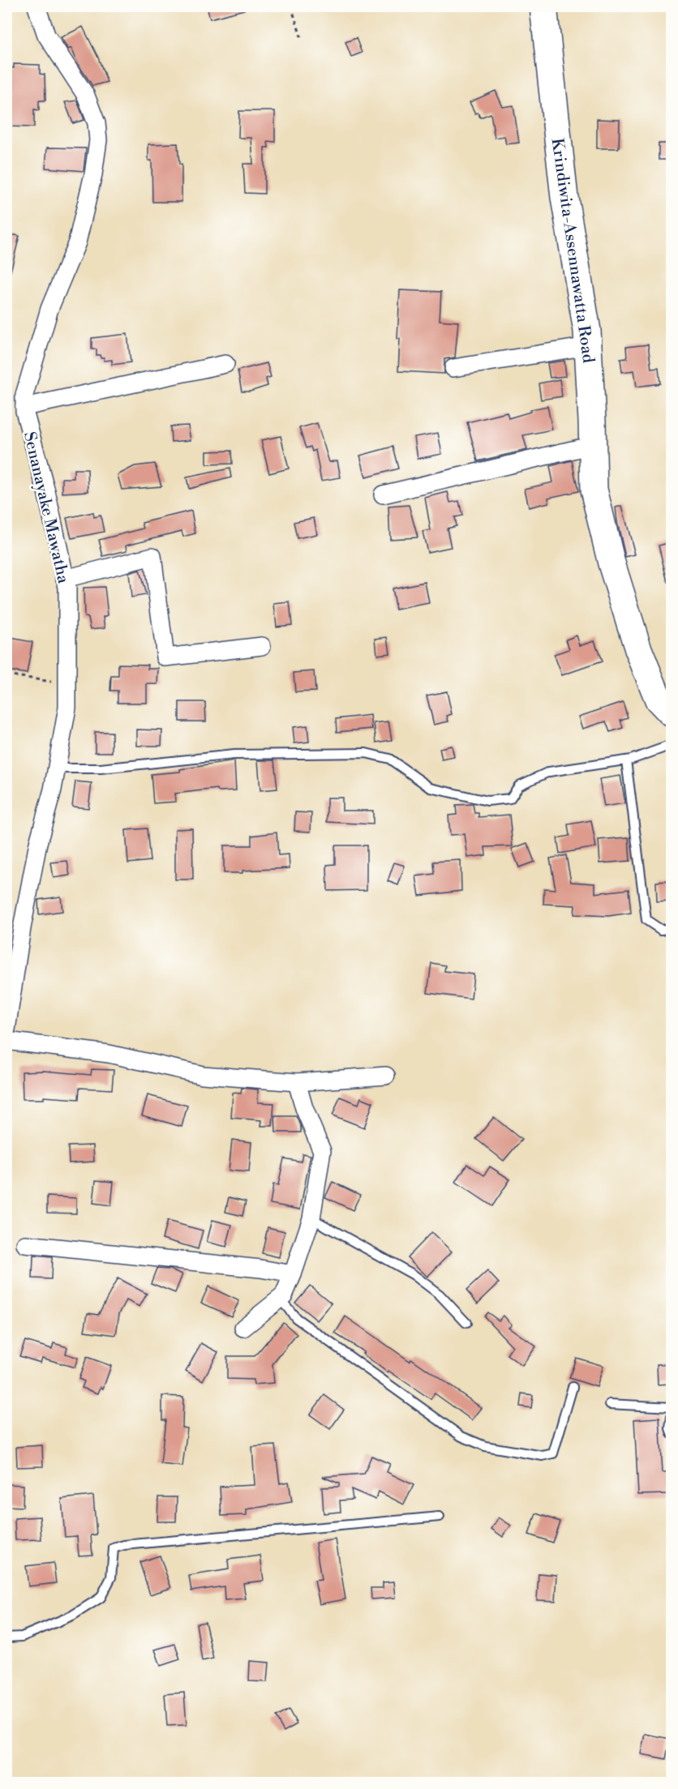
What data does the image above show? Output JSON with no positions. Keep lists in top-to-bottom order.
{
  "streets": {
    "main road": ["Krindiwita-Assennawatta Road"],
    "street": ["Senanayake Mawatha"]
  }
}
